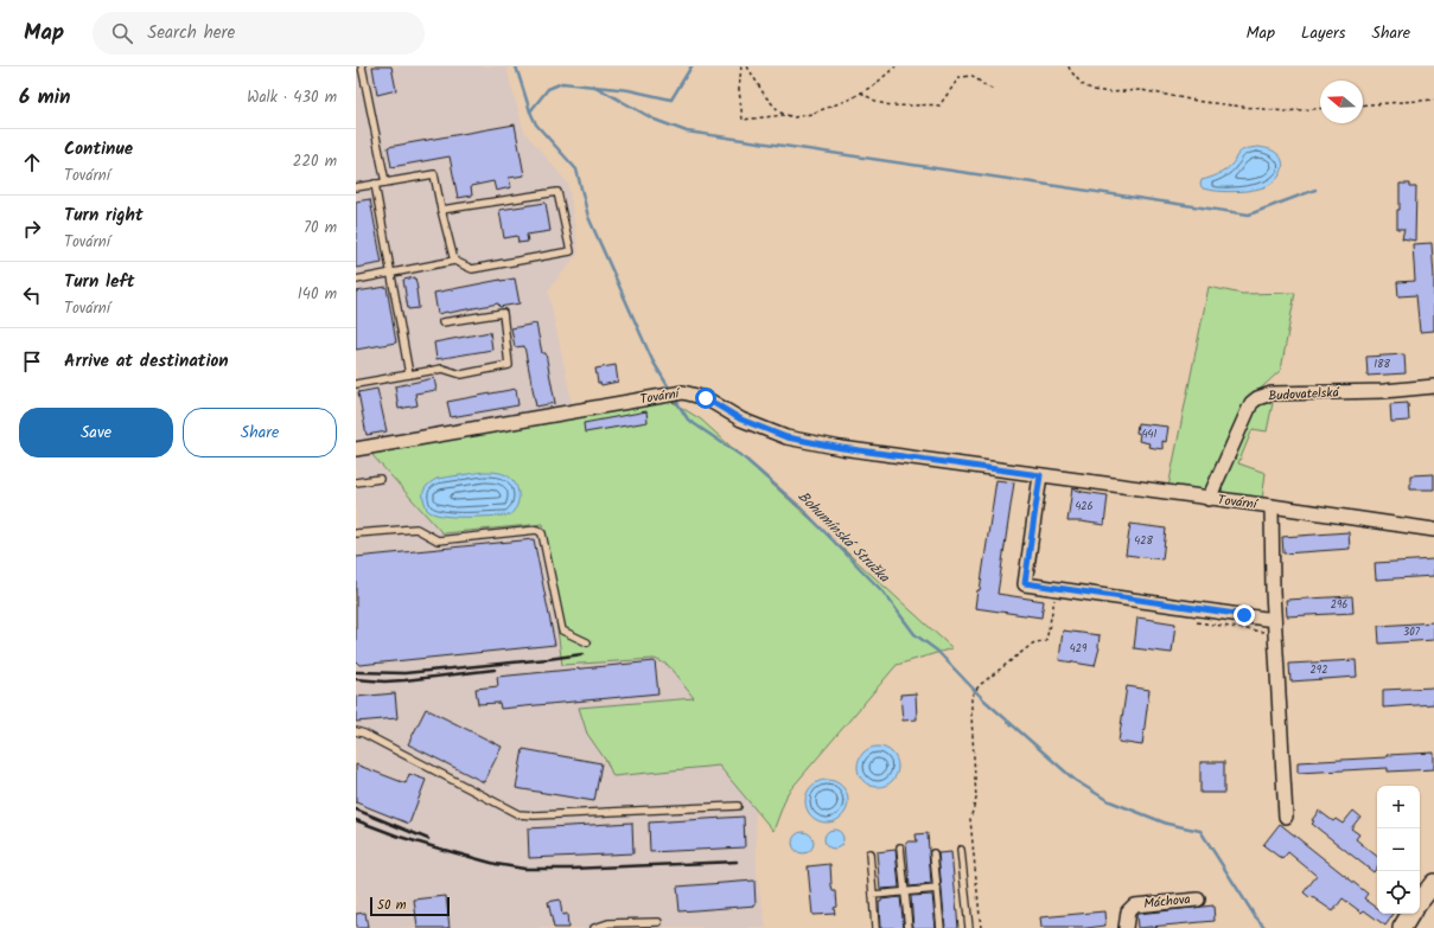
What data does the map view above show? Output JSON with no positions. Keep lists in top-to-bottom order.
{
  "streets": {
    "street": ["Budovatelská", "Tovární", "Máchova"]
  },
  "crossings": [
    ["Budovatelská", "Tovární"]
  ],
  "water": ["Bohumínská Stružka"],
  "house_numbers": [
    "188",
    "441",
    "426",
    "428",
    "296",
    "307",
    "429",
    "292"
  ],
  "scale_bar": "50 m",
  "north": "left",
  "page": {
    "header": "Map",
    "search": "Search here",
    "nav": ["Map", "Layers", "Share"],
    "heading": ["6 min", "Walk · 430 m"],
    "list": [
      ["Continue", "Tovární", "220 m"],
      ["Turn right", "Tovární", "70 m"],
      ["Turn left", "Tovární", "140 m"],
      "Arrive at destination"
    ],
    "buttons": ["Save", "Share"],
    "map_buttons": ["+", "−"],
    "scale": "50 m"
  }
}
